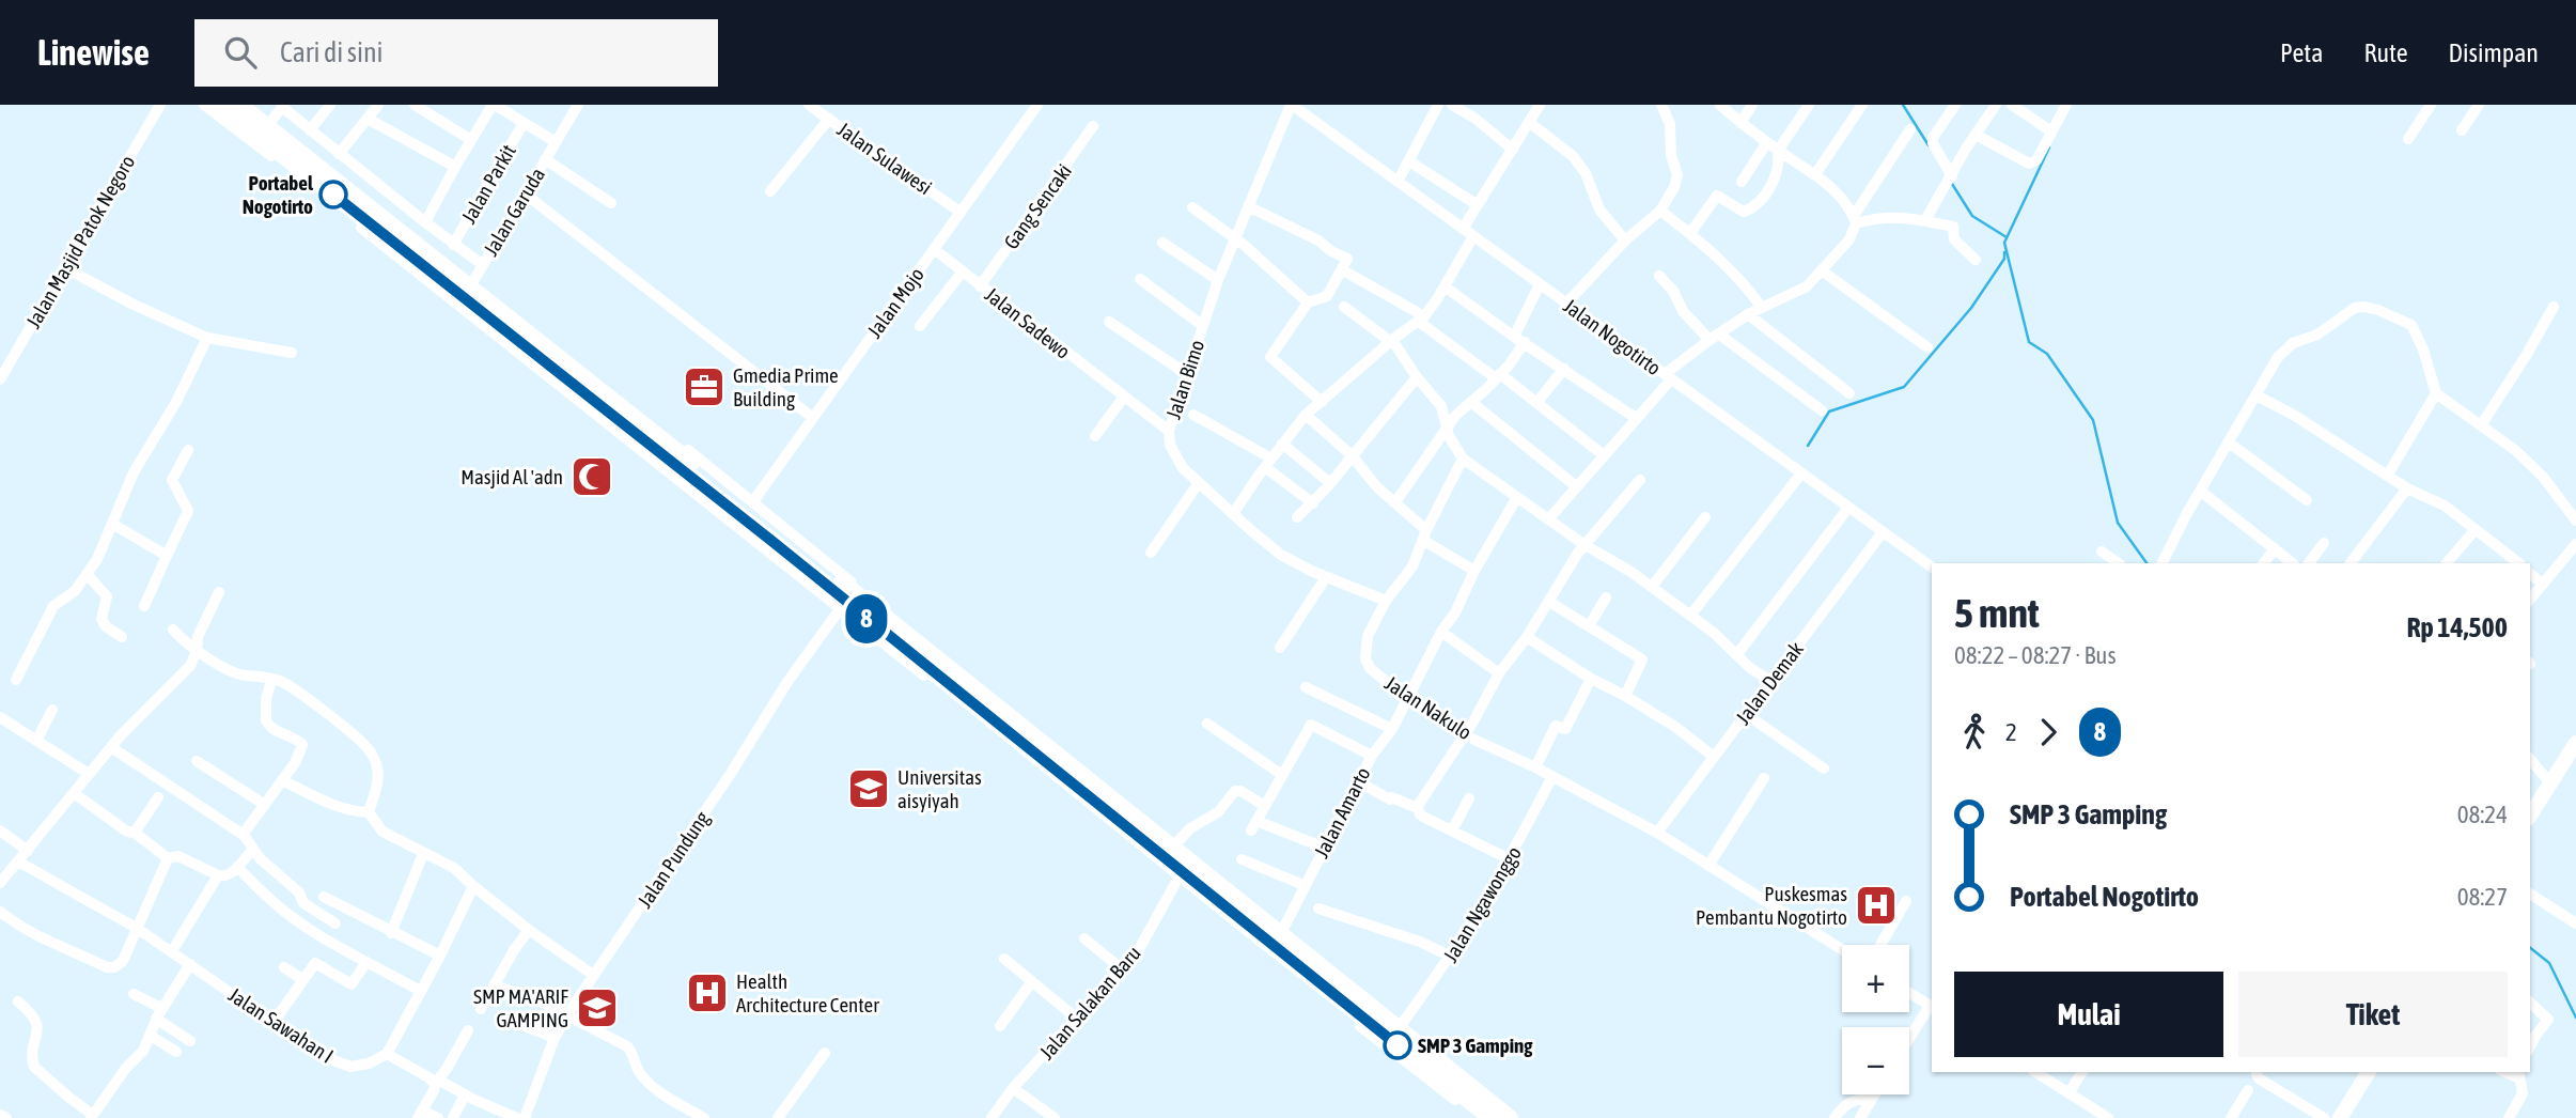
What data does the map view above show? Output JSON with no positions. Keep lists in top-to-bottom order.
{
  "streets": {
    "street": [
      "Jalan Sulawesi",
      "Jalan Parkit",
      "Gang Sencaki",
      "Jalan Garuda",
      "Jalan Masjid Patok Negoro",
      "Jalan Mojo",
      "Jalan Sadewo",
      "Jalan Nogotirto",
      "Jalan Bimo",
      "Jalan Demak",
      "Jalan Nakulo",
      "Jalan Amarto",
      "Jalan Pundung",
      "Jalan Ngawonggo",
      "Jalan Salakan Baru",
      "Jalan Sawahan I"
    ]
  },
  "crossings": [
    ["Jalan Sulawesi", "Jalan Mojo"],
    ["Gang Sencaki", "Jalan Sadewo"],
    ["Jalan Mojo", "Jalan Sadewo"],
    ["Jalan Sadewo", "Jalan Bimo"],
    ["Jalan Nogotirto", "Jalan Bimo"],
    ["Jalan Nogotirto", "Jalan Demak"],
    ["Jalan Bimo", "Jalan Nakulo"],
    ["Jalan Demak", "Jalan Nakulo"],
    ["Jalan Nakulo", "Jalan Amarto"],
    ["Jalan Nakulo", "Jalan Ngawonggo"]
  ],
  "places": {
    "other": ["Portabel Nogotirto", "SMP 3 Gamping"],
    "office": ["Gmedia Prime Building"],
    "mosque": ["Masjid Al 'adn"],
    "school or university": ["Universitas aisyiyah", "SMP MA'ARIF GAMPING"],
    "hospital": ["Puskesmas Pembantu Nogotirto", "Health Architecture Center"]
  },
  "lines": ["bus line 8"],
  "page": {
    "header": "Linewise",
    "search": "Cari di sini",
    "nav": ["Peta", "Rute", "Disimpan"],
    "on_map": "8",
    "heading": ["5 mnt", "08:22 – 08:27 · Bus", "Rp 14,500"],
    "legs": ["2", "8"],
    "list": [
      {
        "name": "SMP 3 Gamping",
        "value": "08:24"
      },
      {
        "name": "Portabel Nogotirto",
        "value": "08:27"
      }
    ],
    "map_buttons": ["+", "−"],
    "buttons": ["Mulai", "Tiket"]
  }
}
